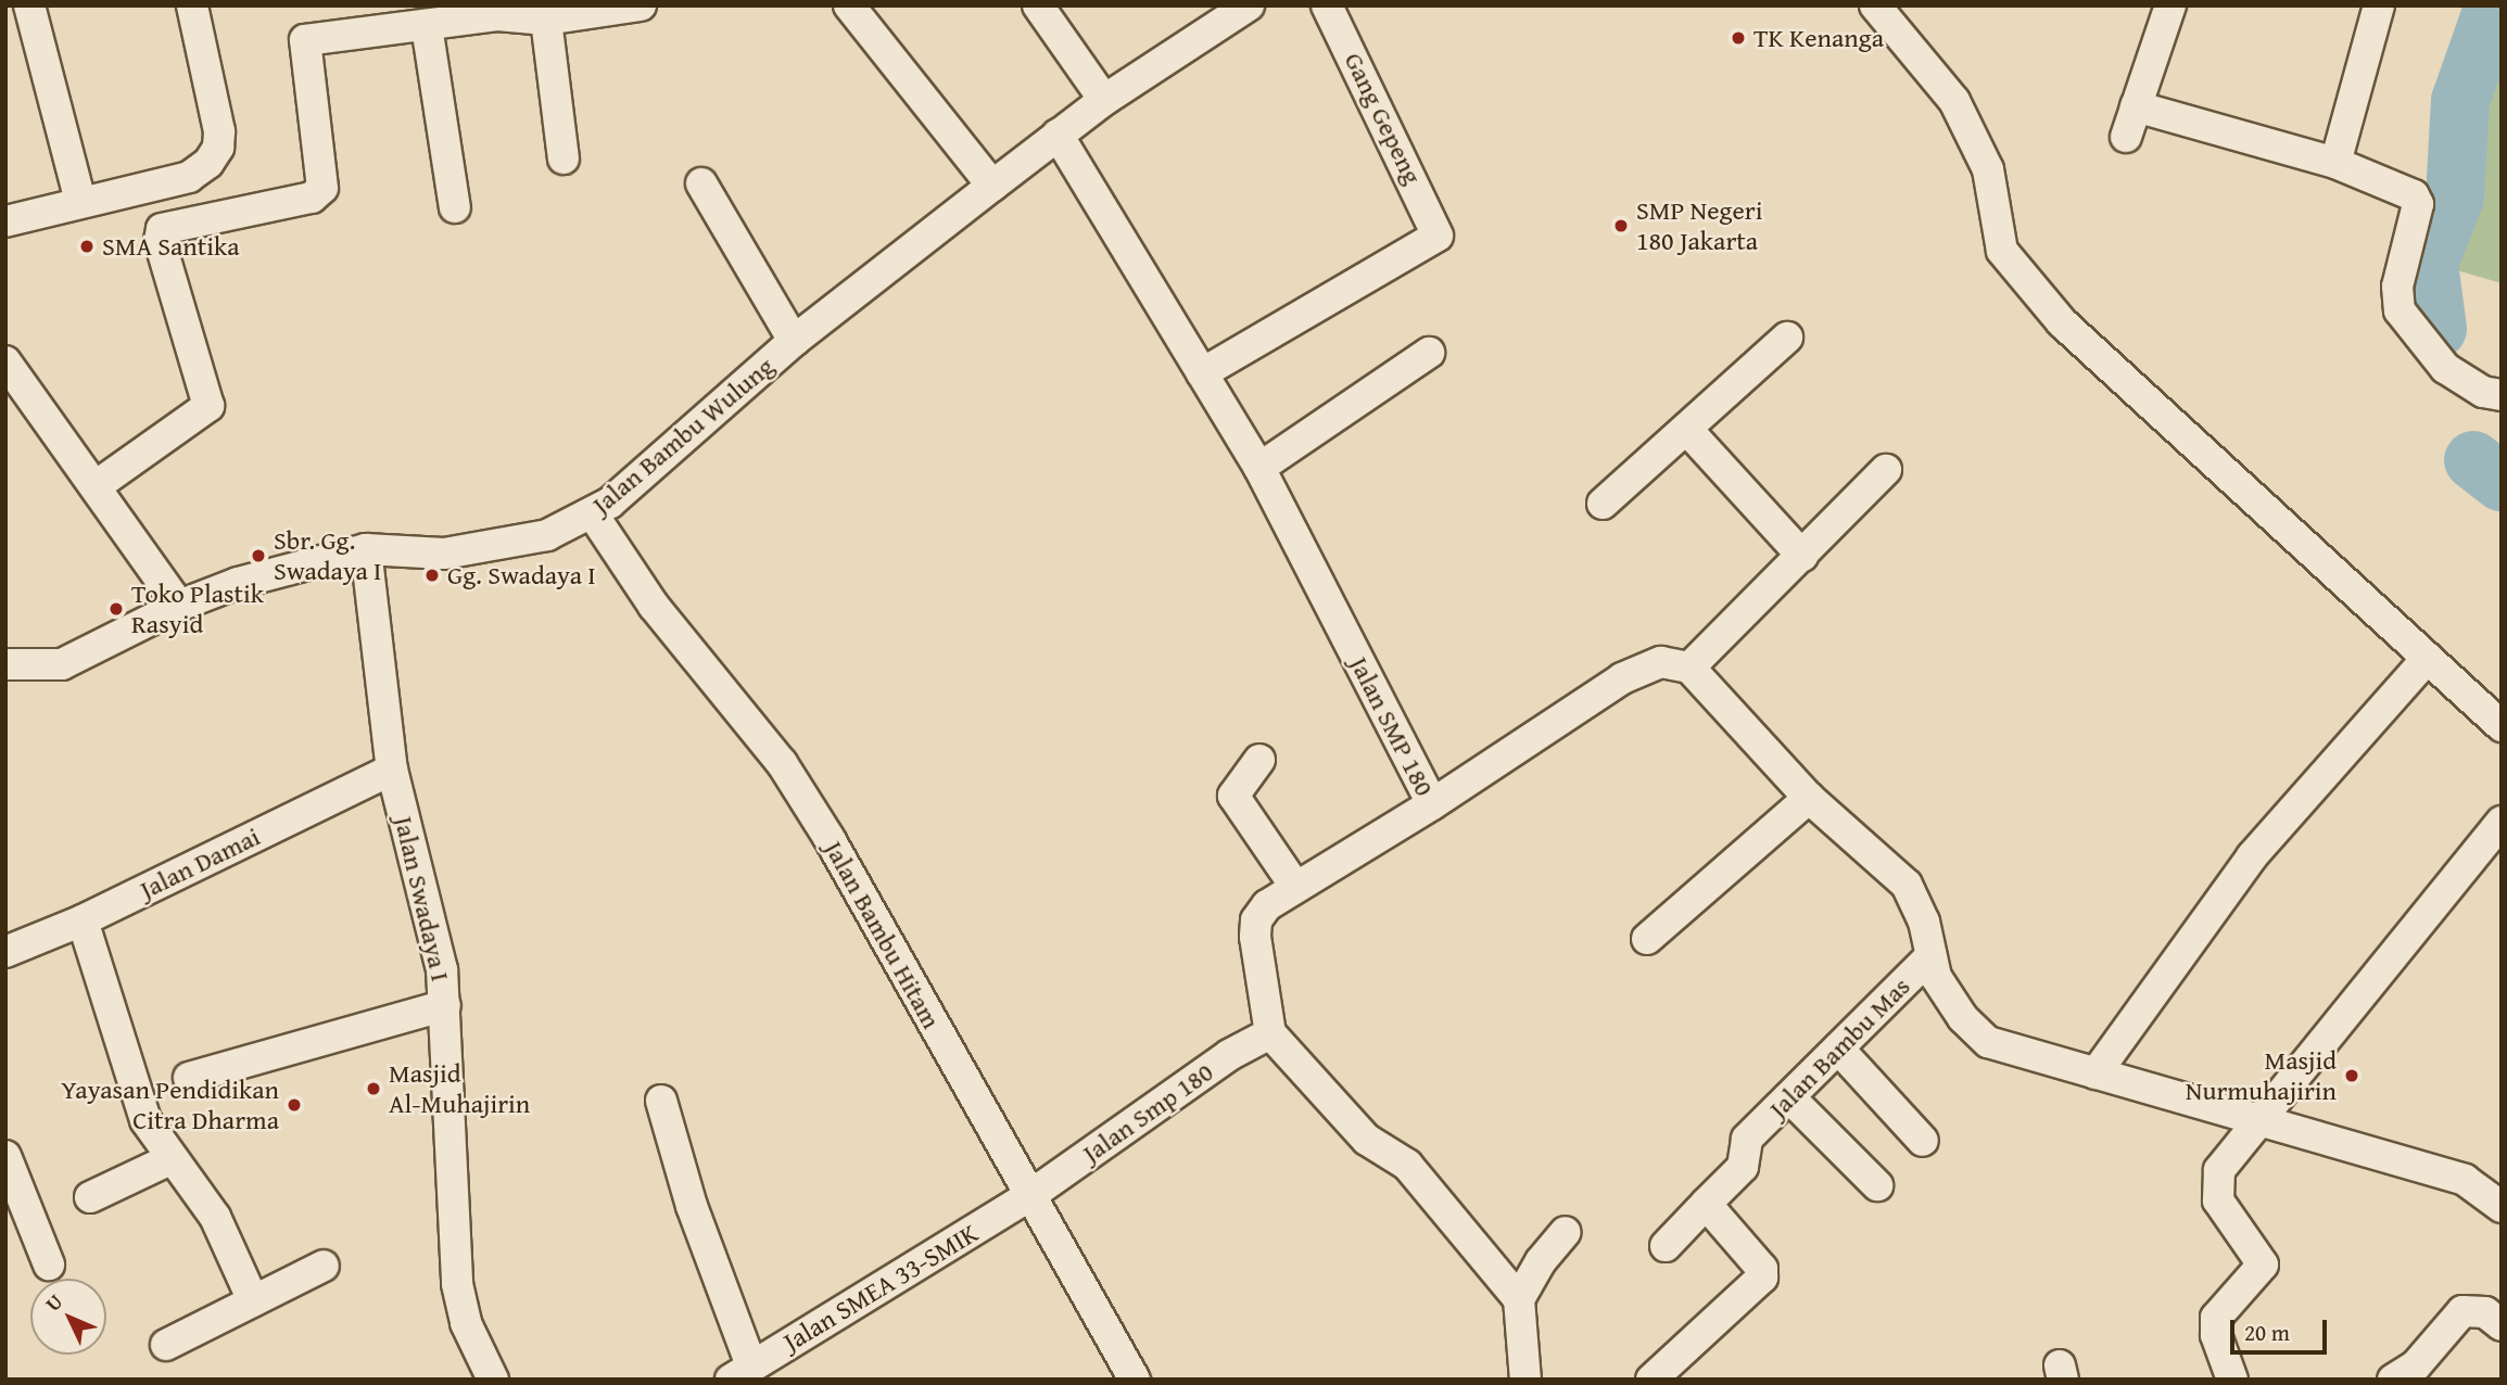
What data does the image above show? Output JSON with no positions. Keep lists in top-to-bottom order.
{
  "streets": {
    "street": [
      "Gang Gepeng",
      "Jalan Bambu Wulung",
      "Jalan SMP 180",
      "Jalan Damai",
      "Jalan Swadaya I",
      "Jalan Bambu Hitam",
      "Jalan Bambu Mas",
      "Jalan Smp 180",
      "Jalan SMEA 33-SMIK"
    ]
  },
  "crossings": [
    ["Gang Gepeng", "Jalan SMP 180"],
    ["Jalan Bambu Wulung", "Jalan SMP 180"],
    ["Jalan Bambu Wulung", "Jalan Swadaya I"],
    ["Jalan Bambu Wulung", "Jalan Bambu Hitam"],
    ["Jalan SMP 180", "Jalan Smp 180"],
    ["Jalan Damai", "Jalan Swadaya I"],
    ["Jalan Bambu Hitam", "Jalan Smp 180"],
    ["Jalan Bambu Hitam", "Jalan SMEA 33-SMIK"],
    ["Jalan Smp 180", "Jalan SMEA 33-SMIK"]
  ],
  "places": [
    "TK Kenanga",
    "SMP Negeri 180 Jakarta",
    "SMA Santika",
    "Sbr. Gg. Swadaya I",
    "Gg. Swadaya I",
    "Toko Plastik Rasyid",
    "Masjid Nurmuhajirin",
    "Masjid Al-Muhajirin",
    "Yayasan Pendidikan Citra Dharma"
  ],
  "scale_bar": "20 m",
  "north": "top left"
}
